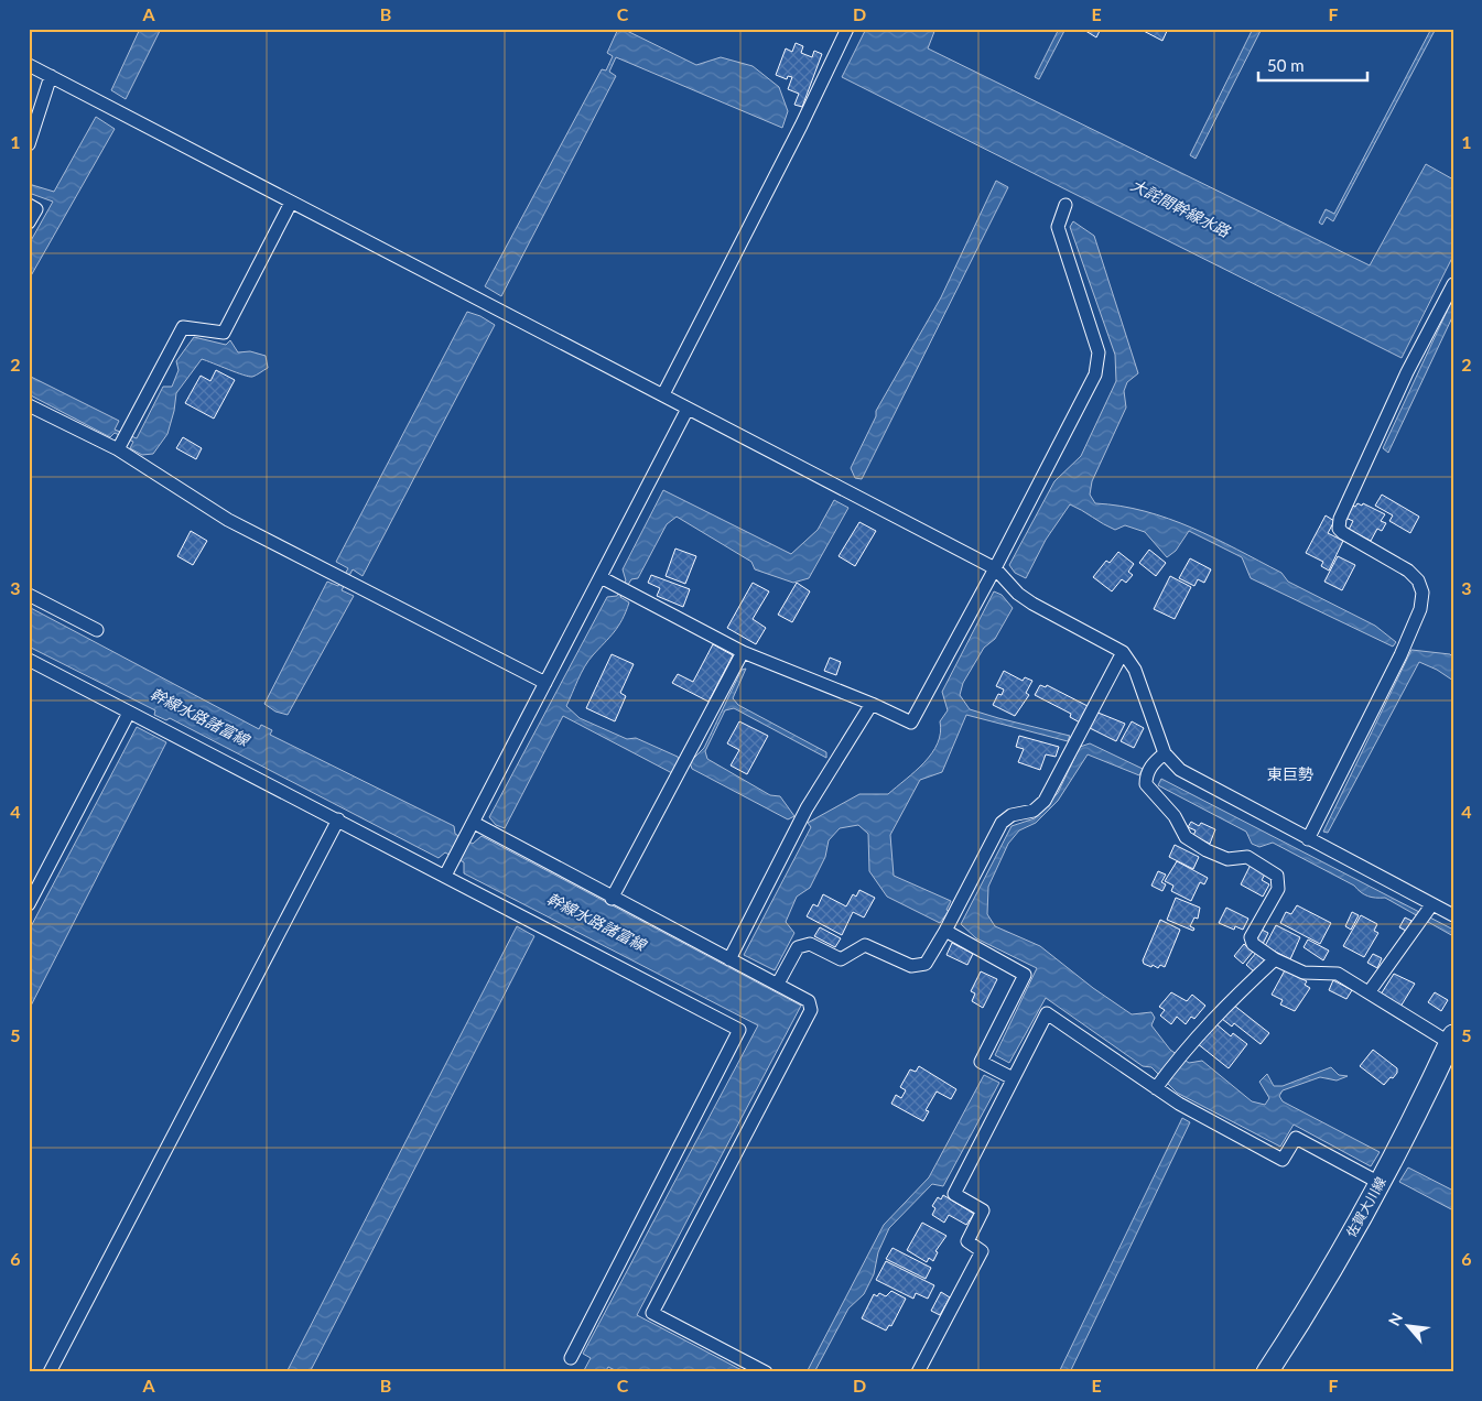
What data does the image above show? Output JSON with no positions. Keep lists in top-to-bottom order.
{
  "streets": {
    "main road": ["佐賀大川線"]
  },
  "districts": ["東巨勢"],
  "water": ["大詫間幹線水路", "幹線水路諸富線"],
  "scale_bar": "50 m",
  "north": "top left",
  "grid": {
    "columns": [
      "A",
      "B",
      "C",
      "D",
      "E",
      "F"
    ],
    "rows": [
      "1",
      "2",
      "3",
      "4",
      "5",
      "6"
    ]
  }
}
